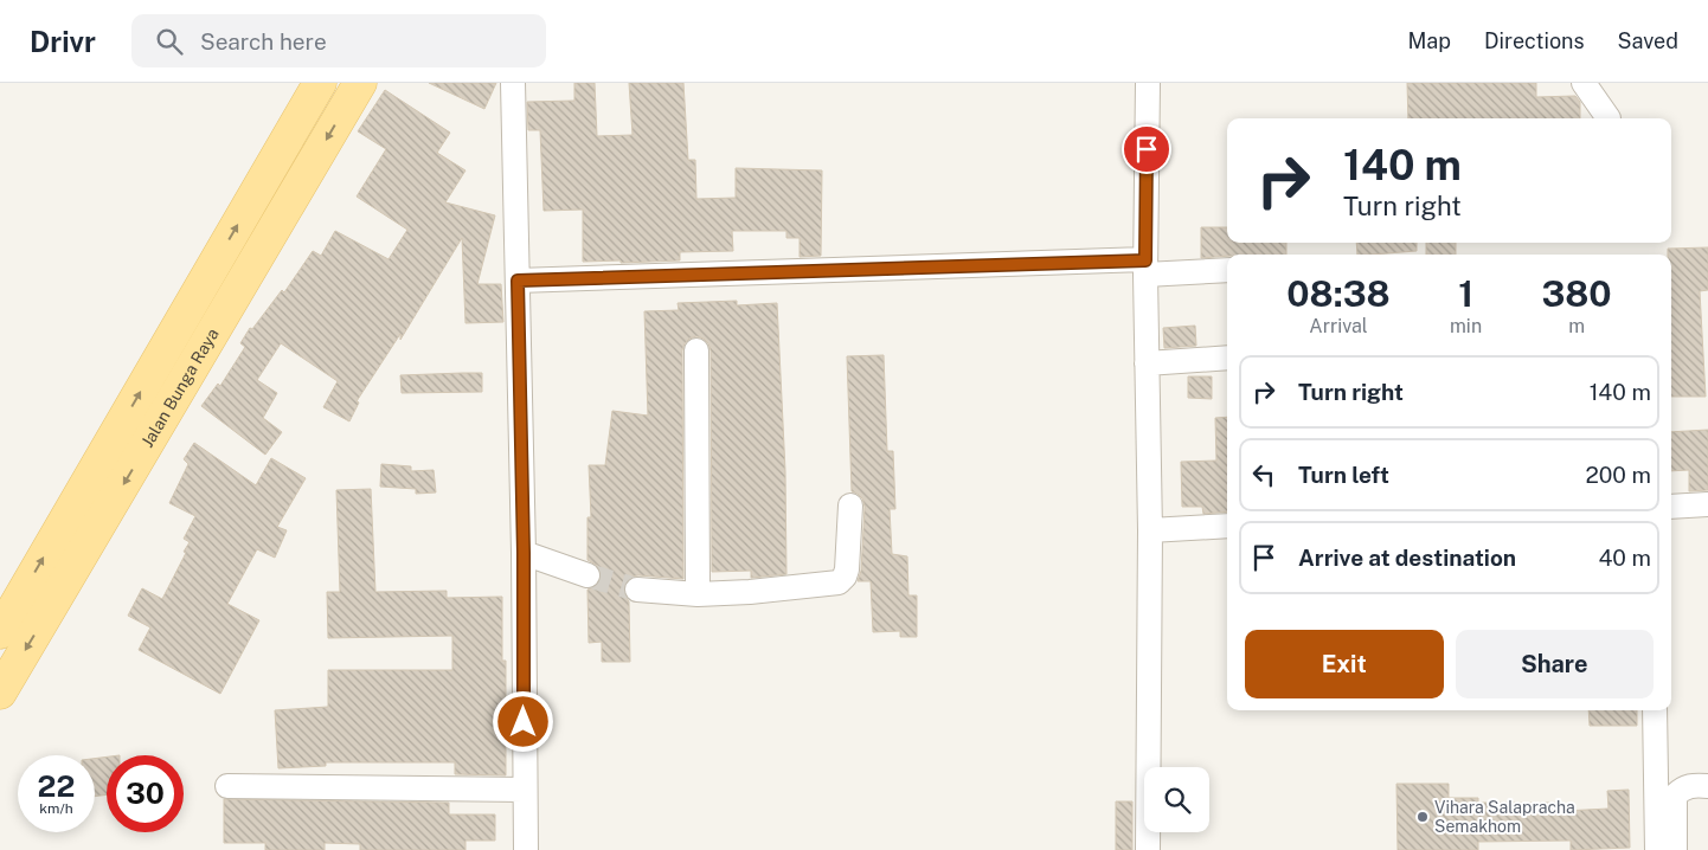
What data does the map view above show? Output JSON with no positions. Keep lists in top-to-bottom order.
{
  "streets": {
    "main road": ["Jalan Bunga Raya"]
  },
  "places": ["Vihara Salapracha Semakhom"],
  "page": {
    "header": "Drivr",
    "search": "Search here",
    "nav": ["Map", "Directions", "Saved"],
    "turn": ["140 m", "Turn right"],
    "eta": [
      "08:38",
      "Arrival",
      "1",
      "min",
      "380",
      "m"
    ],
    "list": [
      {
        "name": "Turn right",
        "value": "140 m"
      },
      {
        "name": "Turn left",
        "value": "200 m"
      },
      {
        "name": "Arrive at destination",
        "value": "40 m"
      }
    ],
    "buttons": ["Exit", "Share"],
    "speed": "22 km/h",
    "limit": "30"
  }
}
